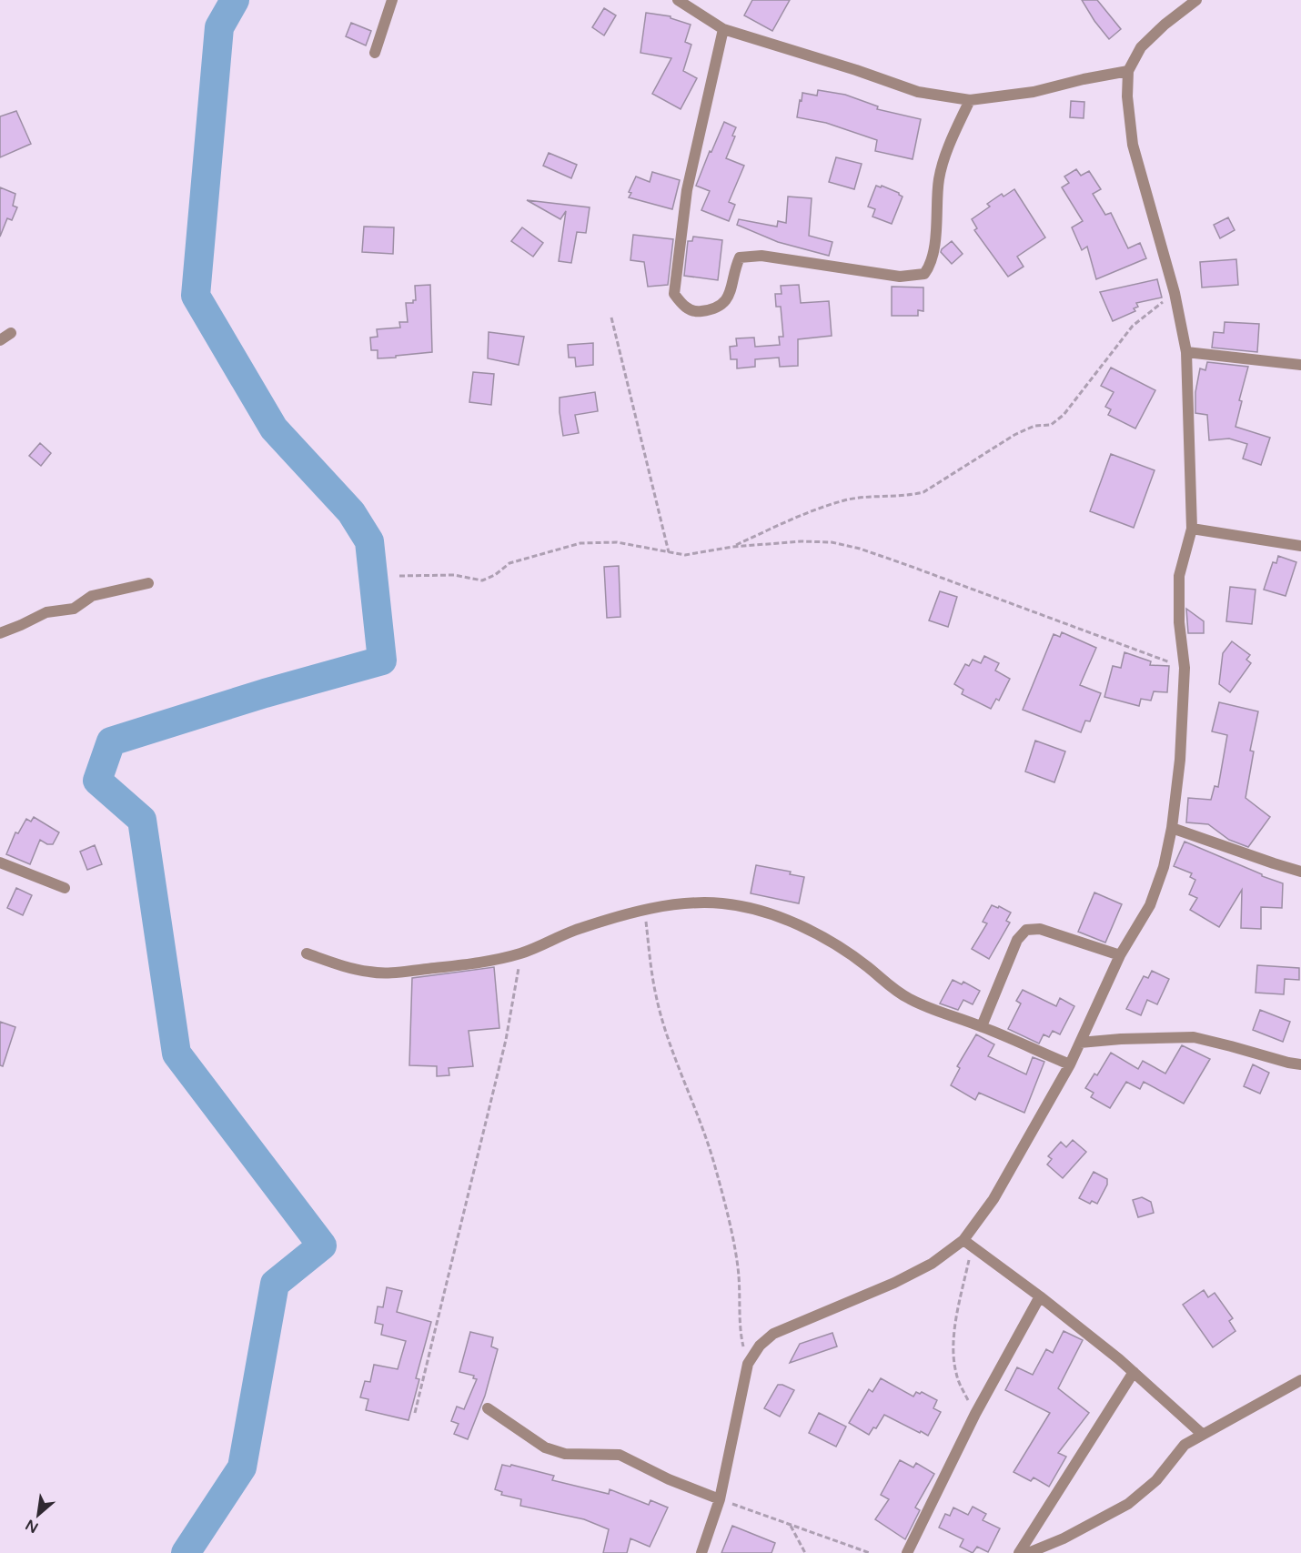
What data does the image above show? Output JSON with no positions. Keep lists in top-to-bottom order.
{
  "north": "bottom left"
}
